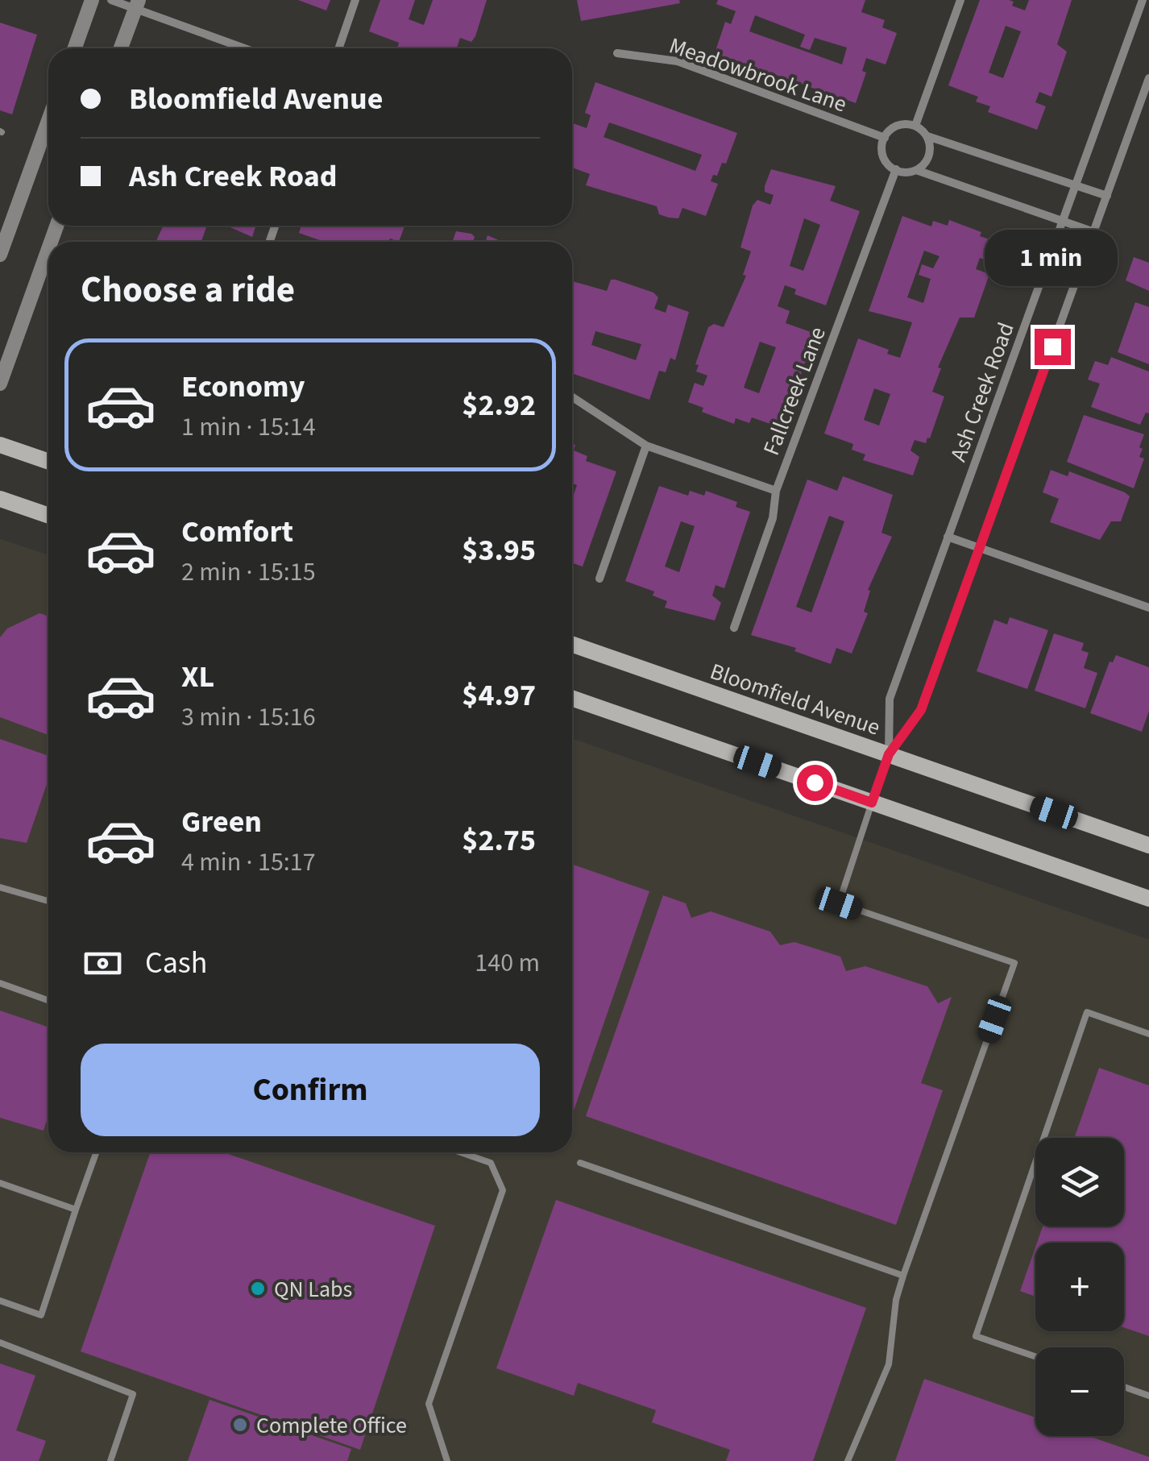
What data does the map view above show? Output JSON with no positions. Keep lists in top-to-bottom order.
{
  "streets": {
    "main road": ["Bloomfield Avenue"],
    "street": ["Meadowbrook Lane", "Fallcreek Lane", "Ash Creek Road"]
  },
  "crossings": [
    ["Meadowbrook Lane", "Fallcreek Lane"],
    ["Ash Creek Road", "Bloomfield Avenue"]
  ],
  "places": ["QN Labs", "Complete Office"],
  "page": {
    "banner": ["Bloomfield Avenue", "Ash Creek Road"],
    "bubble": "1 min",
    "heading": "Choose a ride",
    "list": [
      {
        "name": "Economy",
        "note": "1 min · 15:14",
        "value": "$2.92"
      },
      {
        "name": "Comfort",
        "note": "2 min · 15:15",
        "value": "$3.95"
      },
      {
        "name": "XL",
        "note": "3 min · 15:16",
        "value": "$4.97"
      },
      {
        "name": "Green",
        "note": "4 min · 15:17",
        "value": "$2.75"
      }
    ],
    "pay": ["Cash", "140 m"],
    "buttons": "Confirm",
    "map_buttons": ["+", "−"]
  }
}
